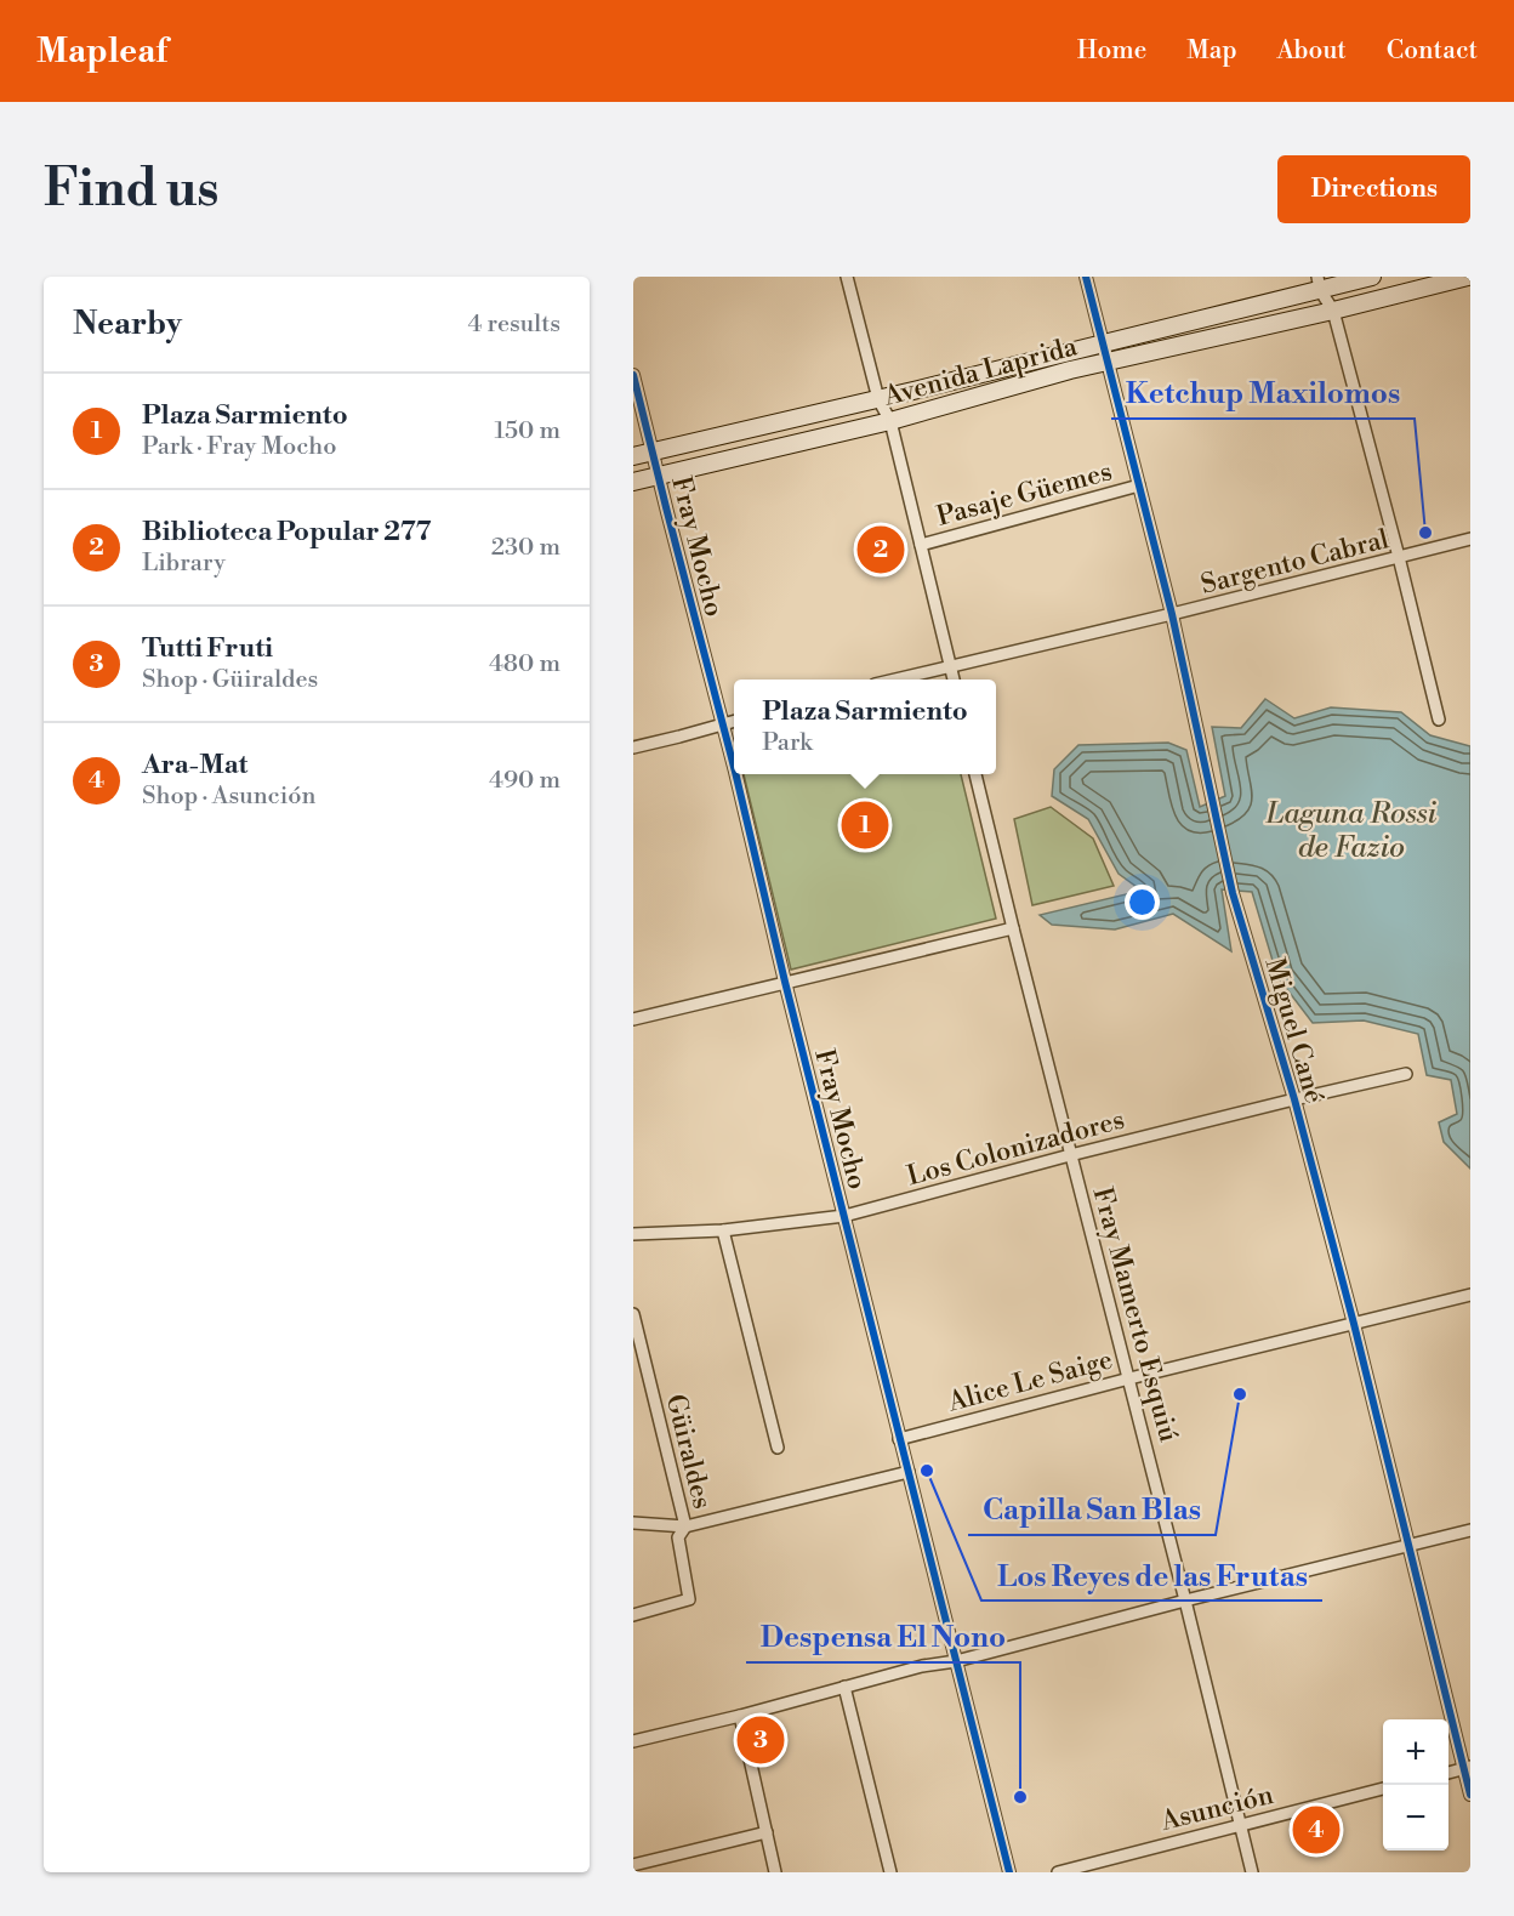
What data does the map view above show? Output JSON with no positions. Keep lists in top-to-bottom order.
{
  "streets": {
    "main road": ["Avenida Laprida"],
    "street": [
      "Pasaje Güemes",
      "Fray Mocho",
      "Sargento Cabral",
      "Miguel Cané",
      "Los Colonizadores",
      "Fray Mamerto Esquiú",
      "Alice Le Saige",
      "Güiraldes",
      "Asunción"
    ]
  },
  "crossings": [
    ["Avenida Laprida", "Fray Mocho"],
    ["Avenida Laprida", "Miguel Cané"],
    ["Pasaje Güemes", "Miguel Cané"],
    ["Fray Mocho", "Los Colonizadores"],
    ["Fray Mocho", "Alice Le Saige"],
    ["Sargento Cabral", "Miguel Cané"],
    ["Miguel Cané", "Los Colonizadores"],
    ["Miguel Cané", "Alice Le Saige"],
    ["Los Colonizadores", "Fray Mamerto Esquiú"],
    ["Fray Mamerto Esquiú", "Alice Le Saige"],
    ["Fray Mamerto Esquiú", "Asunción"]
  ],
  "water": ["Laguna Rossi de Fazio"],
  "places": [
    "Ketchup Maxilomos",
    "Capilla San Blas",
    "Los Reyes de las Frutas",
    "Despensa El Nono"
  ],
  "page": {
    "header": "Mapleaf",
    "nav": [
      "Home",
      "Map",
      "About",
      "Contact"
    ],
    "buttons": "Directions",
    "title": "Find us",
    "heading": ["Nearby", "4 results"],
    "list": [
      {
        "mark": "1",
        "name": "Plaza Sarmiento",
        "note": "Park · Fray Mocho",
        "value": "150 m"
      },
      {
        "mark": "2",
        "name": "Biblioteca Popular 277",
        "note": "Library",
        "value": "230 m"
      },
      {
        "mark": "3",
        "name": "Tutti Fruti",
        "note": "Shop · Güiraldes",
        "value": "480 m"
      },
      {
        "mark": "4",
        "name": "Ara-Mat",
        "note": "Shop · Asunción",
        "value": "490 m"
      }
    ],
    "pins": [
      "2",
      "1",
      "3",
      "4"
    ],
    "popup": ["Plaza Sarmiento", "Park"],
    "map_buttons": ["+", "−"]
  }
}
